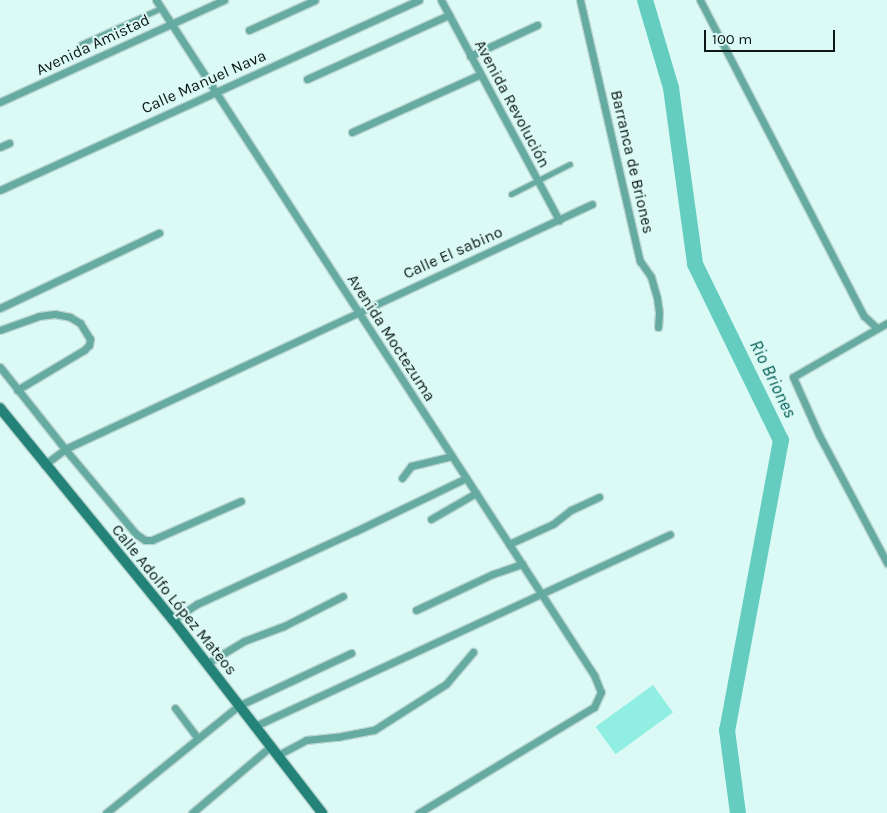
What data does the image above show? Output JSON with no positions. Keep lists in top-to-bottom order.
{
  "streets": {
    "main road": ["Calle Adolfo López Mateos"],
    "street": [
      "Avenida Amistad",
      "Calle Manuel Nava",
      "Avenida Revolución",
      "Barranca de Briones",
      "Calle El sabino",
      "Avenida Moctezuma"
    ]
  },
  "crossings": [
    ["Avenida Amistad", "Avenida Moctezuma"],
    ["Calle Manuel Nava", "Avenida Moctezuma"],
    ["Avenida Revolución", "Calle El sabino"],
    ["Calle El sabino", "Avenida Moctezuma"],
    ["Calle El sabino", "Calle Adolfo López Mateos"]
  ],
  "water": ["Rio Briones"],
  "scale_bar": "100 m"
}
